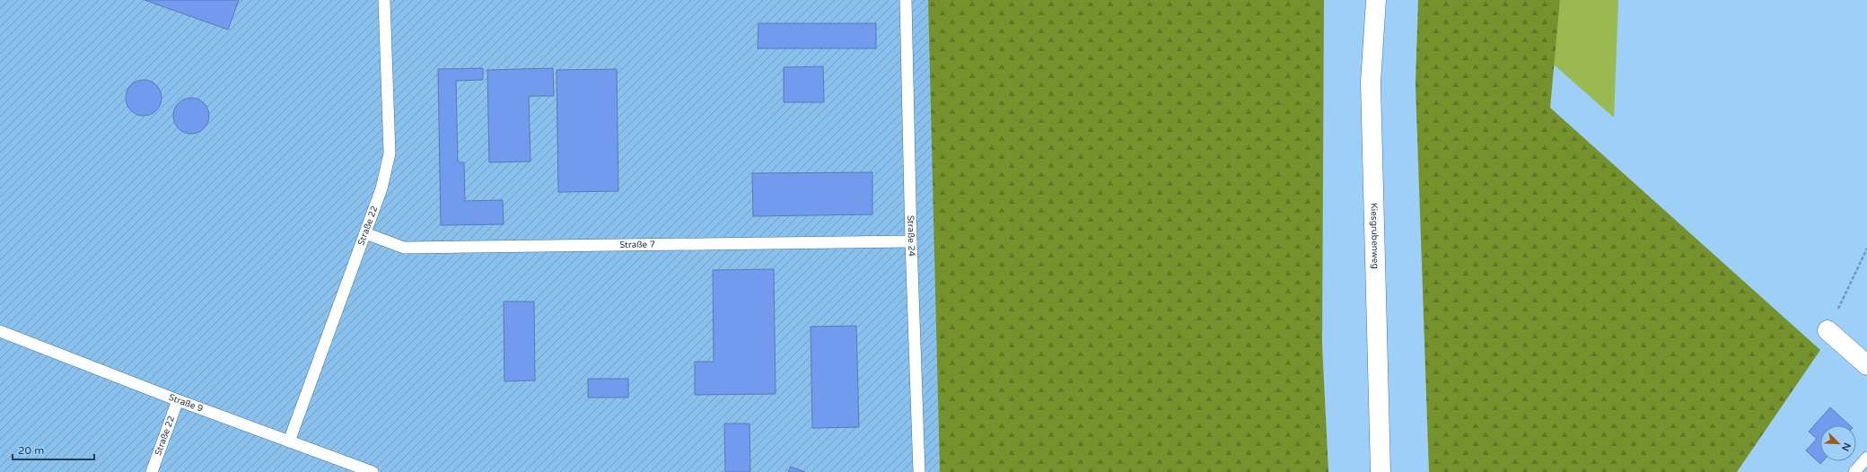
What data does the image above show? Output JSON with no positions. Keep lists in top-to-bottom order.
{
  "streets": {
    "main road": ["Kiesgrubenweg"],
    "lane": [
      "Straße 22",
      "Straße 24",
      "Straße 7",
      "Straße 9"
    ]
  },
  "crossings": [
    ["Straße 22", "Straße 7"],
    ["Straße 22", "Straße 9"],
    ["Straße 24", "Straße 7"]
  ],
  "scale_bar": "20 m",
  "north": "bottom right"
}
